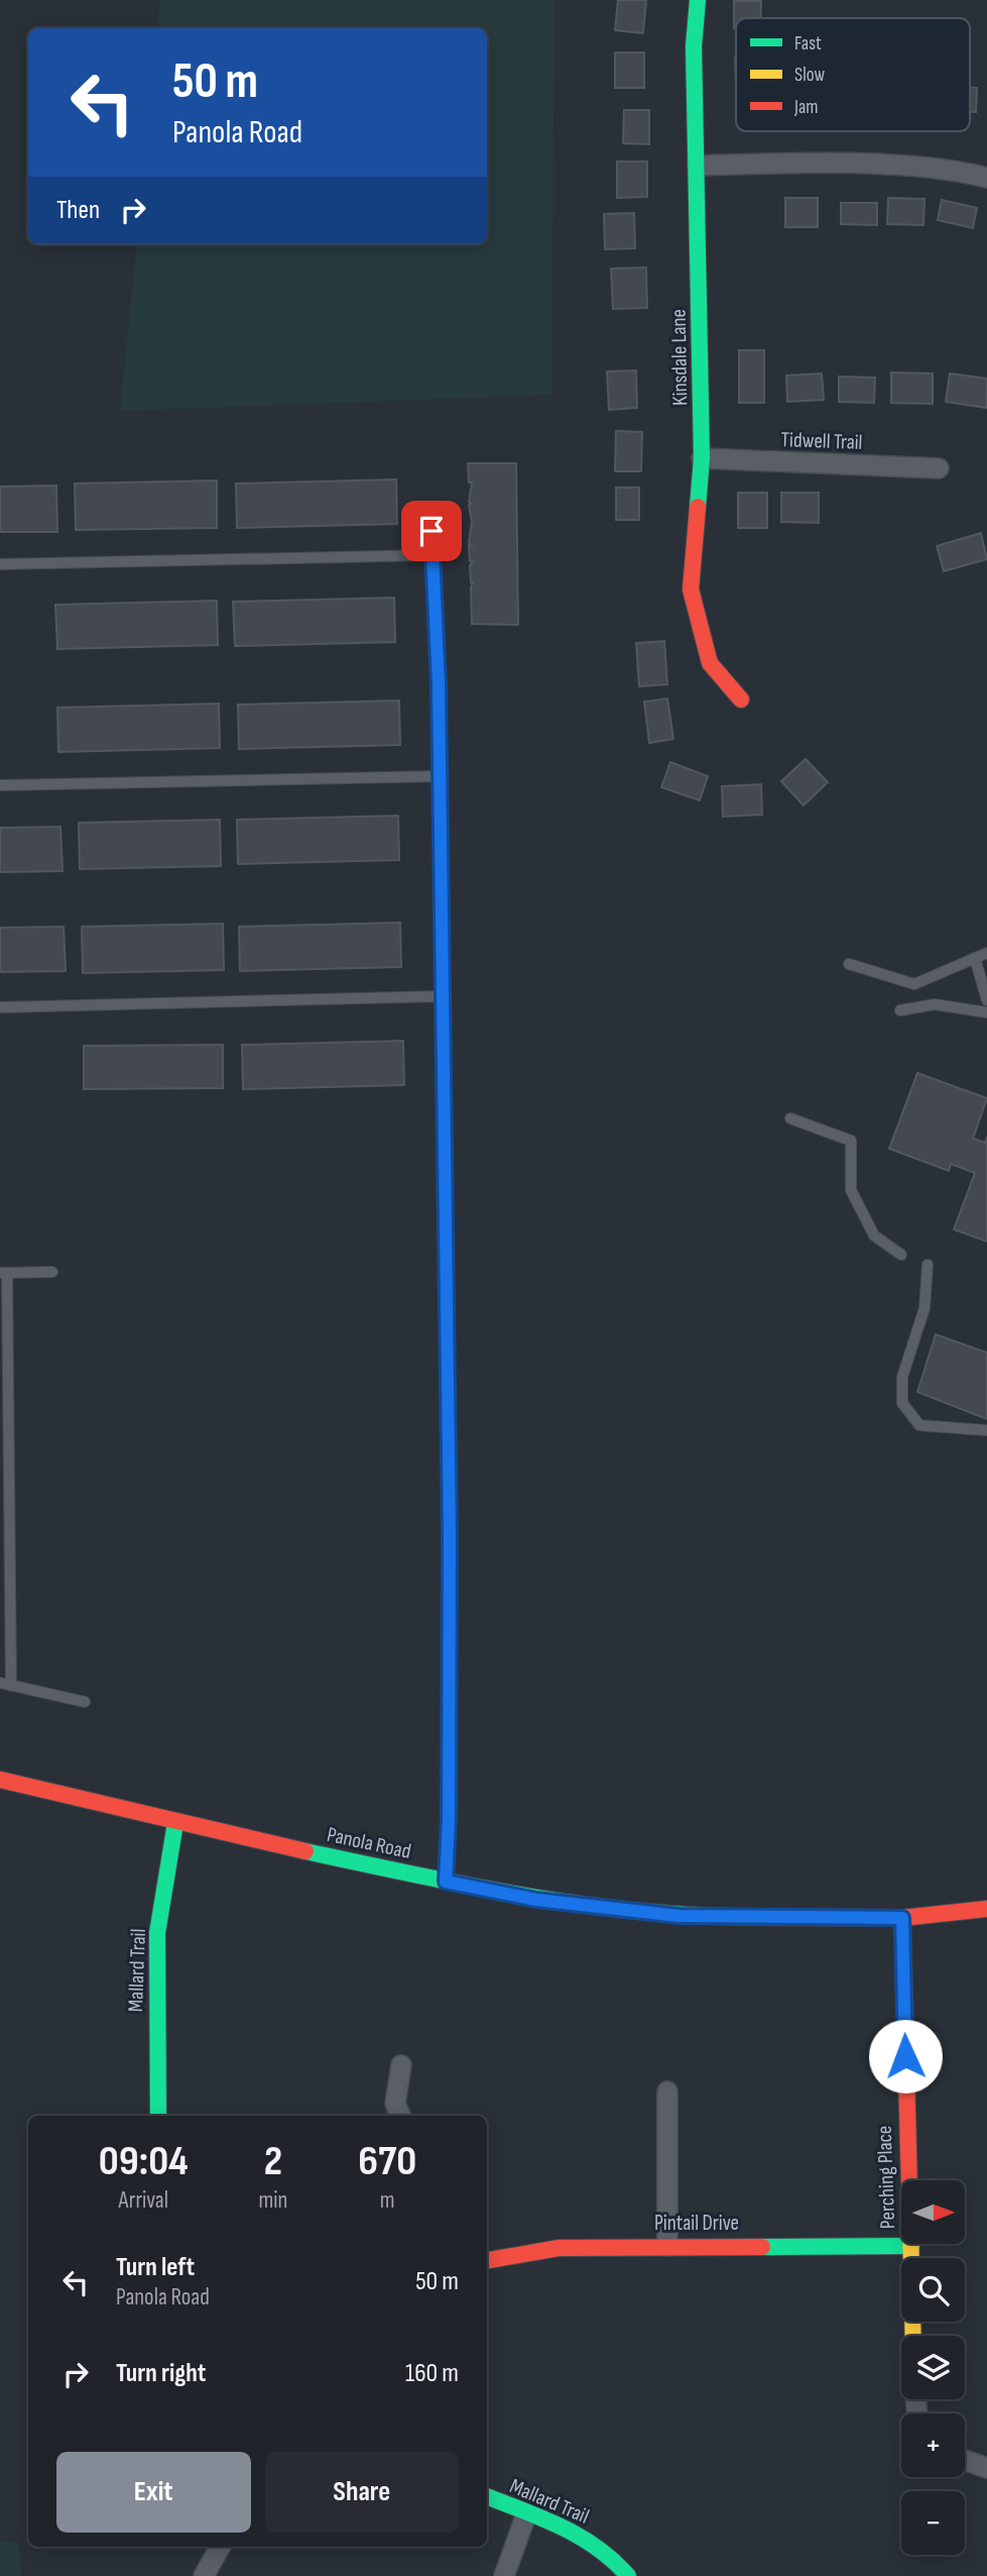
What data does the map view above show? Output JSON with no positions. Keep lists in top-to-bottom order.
{
  "streets": {
    "street": [
      "Kinsdale Lane",
      "Tidwell Trail",
      "Panola Road",
      "Mallard Trail",
      "Perching Place",
      "Pintail Drive"
    ]
  },
  "crossings": [
    ["Kinsdale Lane", "Tidwell Trail"],
    ["Panola Road", "Mallard Trail"],
    ["Panola Road", "Perching Place"],
    ["Perching Place", "Pintail Drive"]
  ],
  "legend": ["Fast", "Slow", "Jam"],
  "north": "right",
  "page": {
    "turn": ["50 m", "Panola Road"],
    "then": "Then",
    "eta": [
      "09:04",
      "Arrival",
      "2",
      "min",
      "670",
      "m"
    ],
    "map_buttons": ["+", "−"],
    "list": [
      {
        "name": "Turn left",
        "note": "Panola Road",
        "value": "50 m"
      },
      {
        "name": "Turn right",
        "value": "160 m"
      }
    ],
    "buttons": ["Exit", "Share"]
  }
}
